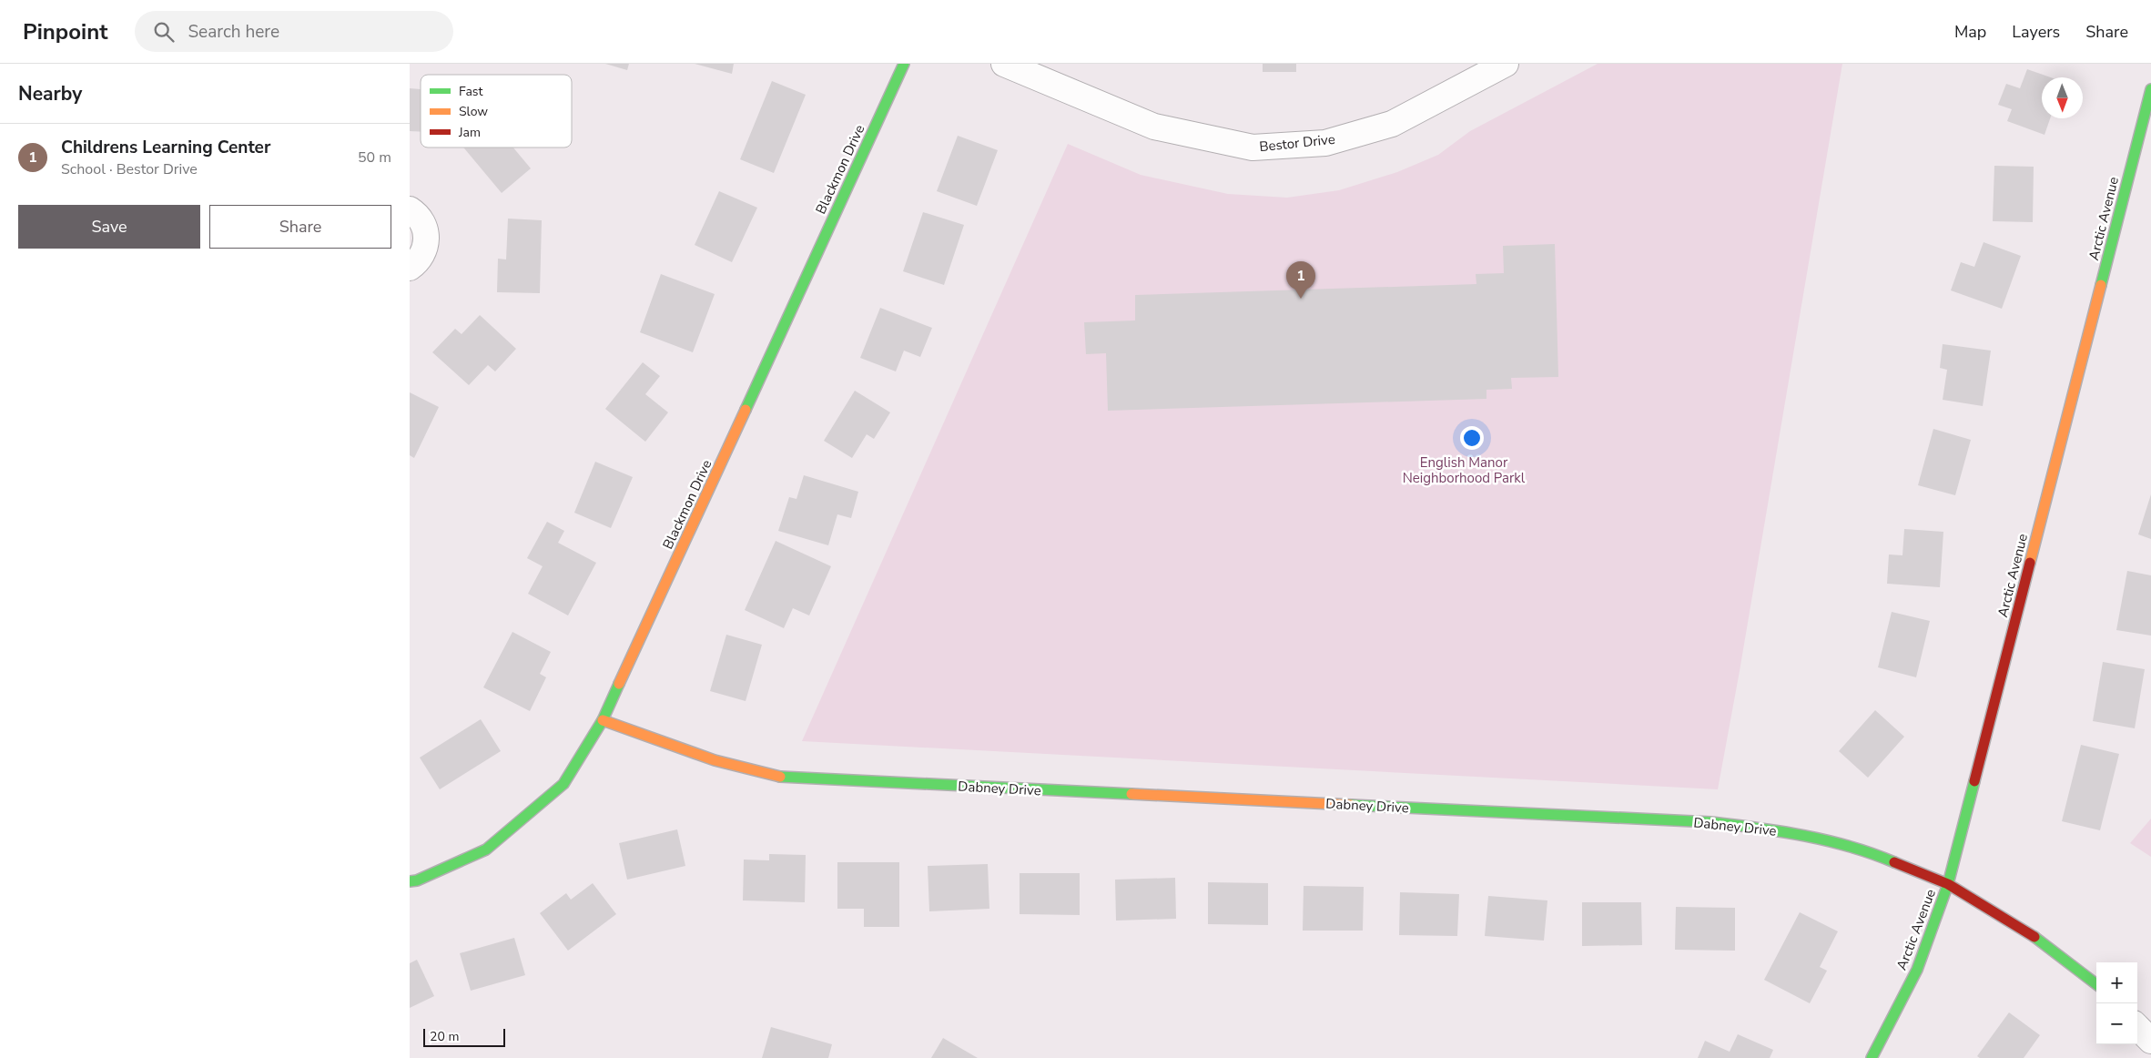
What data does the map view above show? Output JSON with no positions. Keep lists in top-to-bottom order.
{
  "streets": {
    "street": [
      "Bestor Drive",
      "Blackmon Drive",
      "Arctic Avenue",
      "Dabney Drive"
    ]
  },
  "crossings": [
    ["Blackmon Drive", "Dabney Drive"],
    ["Arctic Avenue", "Dabney Drive"]
  ],
  "parks": ["English Manor Neighborhood Parkl"],
  "legend": ["Fast", "Slow", "Jam"],
  "scale_bar": "20 m",
  "north": "bottom",
  "page": {
    "header": "Pinpoint",
    "search": "Search here",
    "nav": ["Map", "Layers", "Share"],
    "heading": "Nearby",
    "list": [
      {
        "mark": "1",
        "name": "Childrens Learning Center",
        "note": "School · Bestor Drive",
        "value": "50 m"
      }
    ],
    "buttons": ["Save", "Share"],
    "pins": "1",
    "map_buttons": ["+", "−"],
    "scale": "20 m"
  }
}
